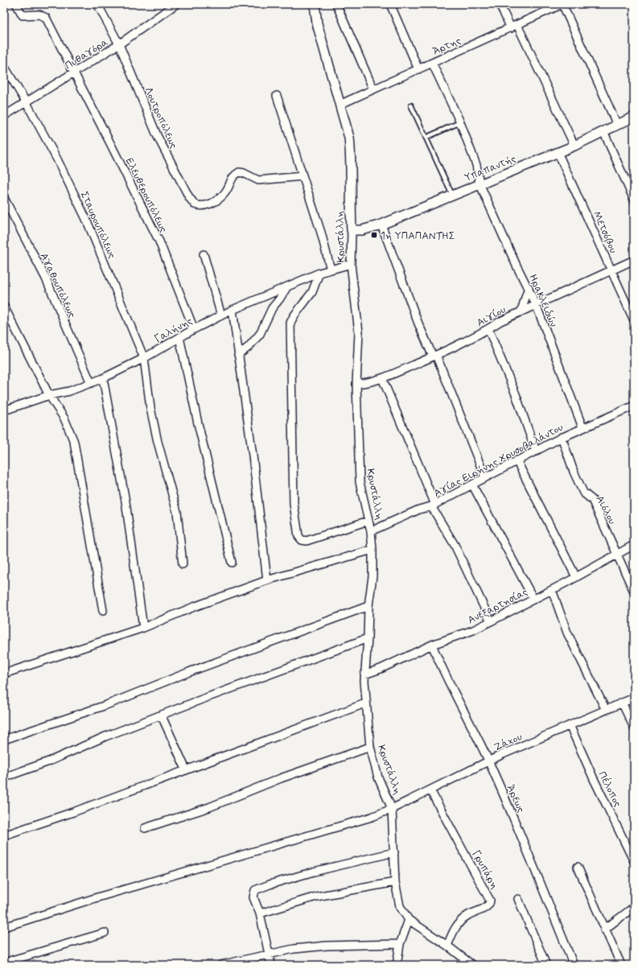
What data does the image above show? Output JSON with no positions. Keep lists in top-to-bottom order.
{
  "streets": {
    "street": [
      "Άρτης",
      "Πυθαγόρα",
      "Λουτροπόλεως",
      "Υπαπαντής",
      "Ελευθερουπόλεως",
      "Σταυρουπόλεως",
      "Μετσόβου",
      "Κρυστάλλη",
      "Αγαθουπόλεως",
      "Ηρακλειδών",
      "Αιγίου",
      "Γαλήνης",
      "Αγίας Ειρήνης Χρυσοβαλάντου",
      "Αιόλου",
      "Ανεξαρτησίας",
      "Ζάχου",
      "Πέλοπος",
      "Άρεως",
      "Γρυπάρη"
    ]
  },
  "crossings": [
    ["Άρτης", "Κρυστάλλη"],
    ["Άρτης", "Ηρακλειδών"],
    ["Πυθαγόρα", "Λουτροπόλεως"],
    ["Πυθαγόρα", "Ελευθερουπόλεως"],
    ["Πυθαγόρα", "Σταυρουπόλεως"],
    ["Υπαπαντής", "Μετσόβου"],
    ["Υπαπαντής", "Κρυστάλλη"],
    ["Υπαπαντής", "Ηρακλειδών"],
    ["Ελευθερουπόλεως", "Γαλήνης"],
    ["Σταυρουπόλεως", "Γαλήνης"],
    ["Μετσόβου", "Αιγίου"],
    ["Κρυστάλλη", "Αιγίου"],
    ["Κρυστάλλη", "Γαλήνης"],
    ["Κρυστάλλη", "Αγίας Ειρήνης Χρυσοβαλάντου"],
    ["Κρυστάλλη", "Ανεξαρτησίας"],
    ["Κρυστάλλη", "Ζάχου"],
    ["Αγαθουπόλεως", "Γαλήνης"],
    ["Ηρακλειδών", "Αιγίου"],
    ["Ηρακλειδών", "Αγίας Ειρήνης Χρυσοβαλάντου"],
    ["Αγίας Ειρήνης Χρυσοβαλάντου", "Αιόλου"],
    ["Αιόλου", "Ανεξαρτησίας"],
    ["Ανεξαρτησίας", "Άρεως"],
    ["Ζάχου", "Πέλοπος"],
    ["Ζάχου", "Άρεως"],
    ["Ζάχου", "Γρυπάρη"]
  ],
  "places": {
    "transit": ["1η ΥΠΑΠΑΝΤΗΣ"]
  }
}
